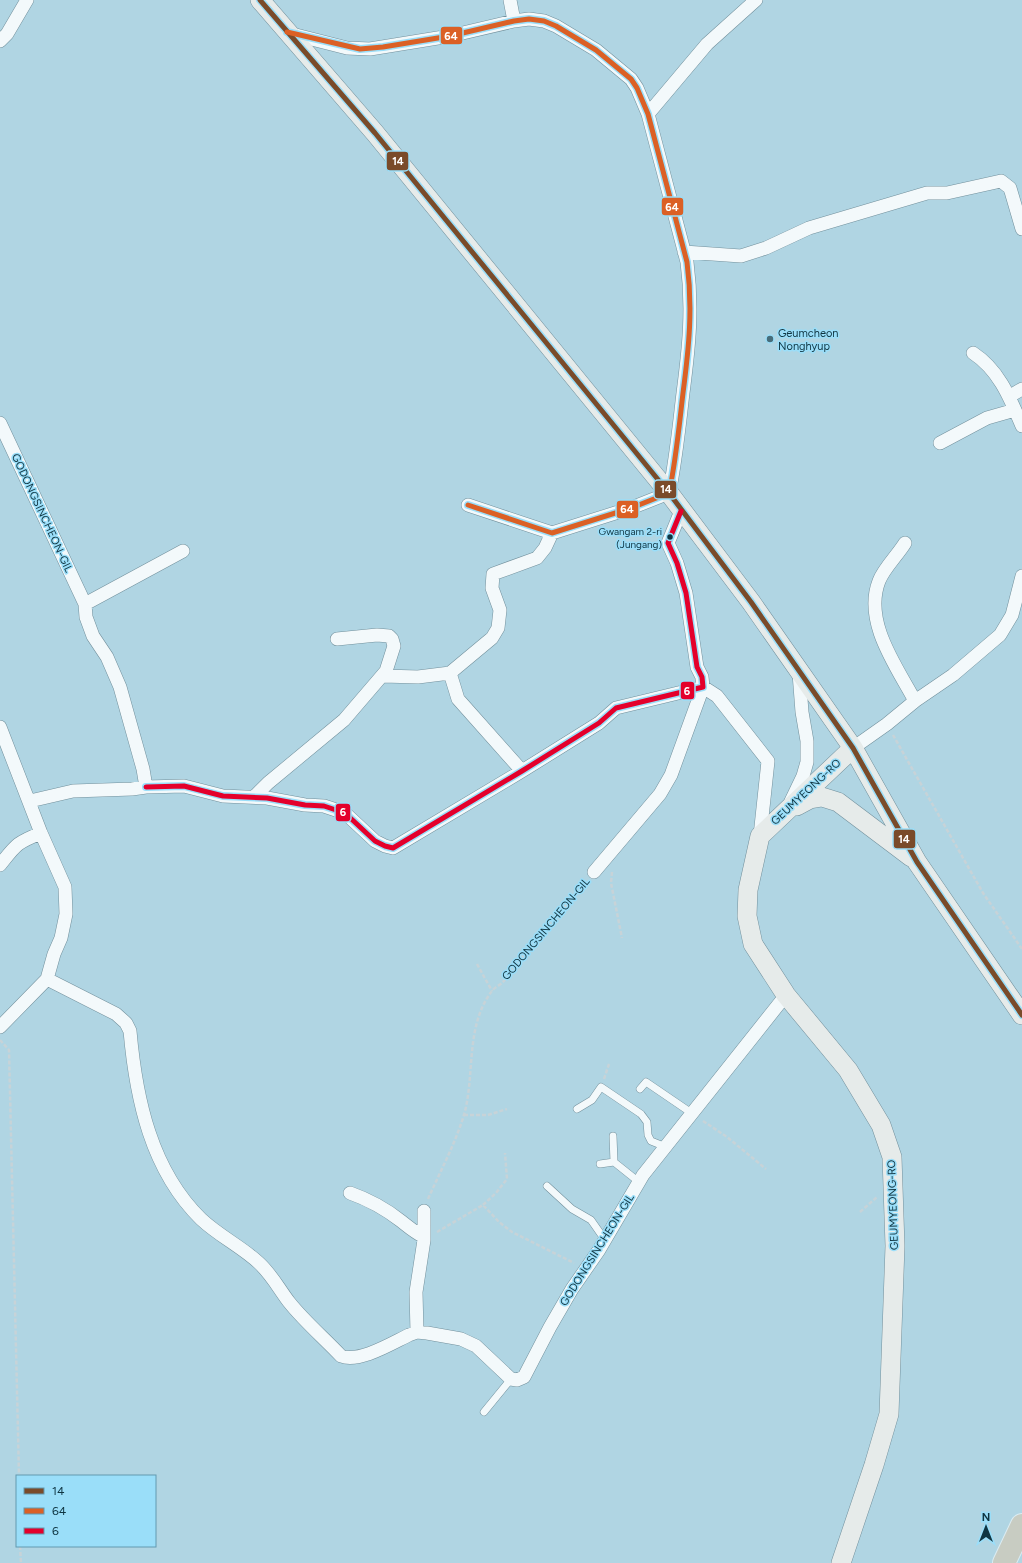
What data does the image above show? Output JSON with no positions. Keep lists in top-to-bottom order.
{
  "streets": {
    "street": ["GODONGSINCHEON-GIL", "GEUMYEONG-RO"]
  },
  "crossings": [
    ["GODONGSINCHEON-GIL", "GEUMYEONG-RO"]
  ],
  "places": ["Geumcheon Nonghyup", "Gwangam 2-ri (Jungang)"],
  "lines": ["transit line 14", "transit line 64", "transit line 6"],
  "legend": ["14", "64", "6"],
  "north": "top"
}
